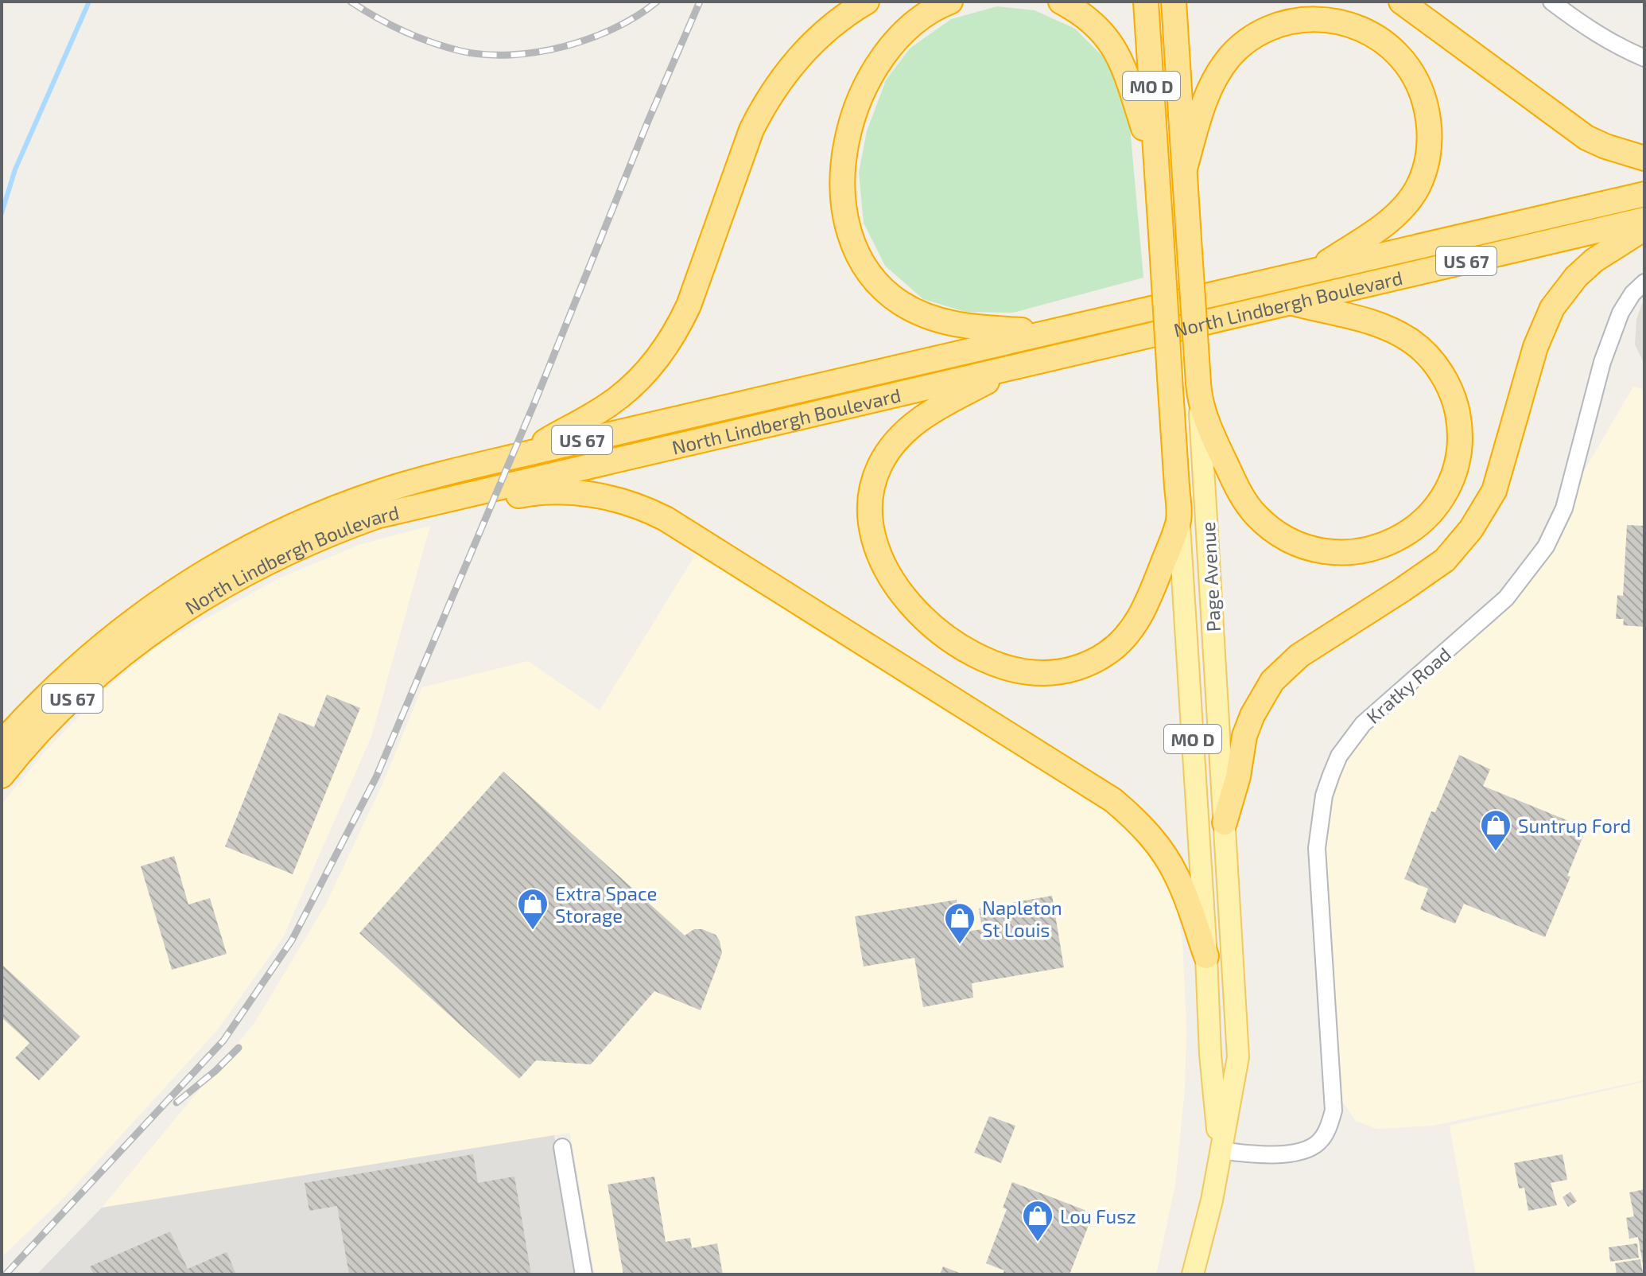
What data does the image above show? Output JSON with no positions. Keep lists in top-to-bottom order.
{
  "streets": {
    "highway": [
      "MO D",
      "US 67",
      "North Lindbergh Boulevard",
      "Page Avenue"
    ],
    "street": ["Kratky Road"]
  },
  "crossings": [
    ["Page Avenue", "Kratky Road"]
  ],
  "places": {
    "shop": [
      "Suntrup Ford",
      "Extra Space Storage",
      "Napleton St Louis",
      "Lou Fusz"
    ]
  }
}
